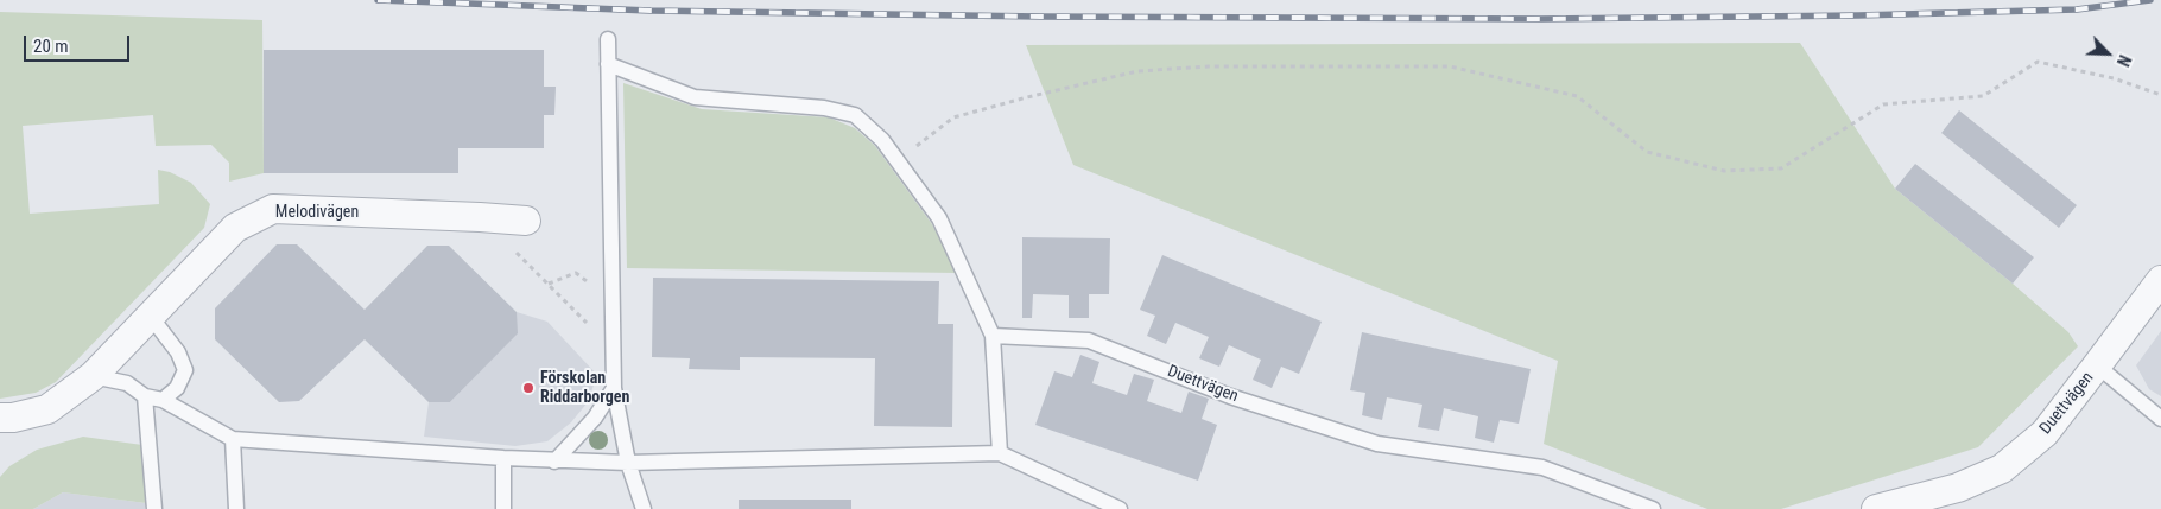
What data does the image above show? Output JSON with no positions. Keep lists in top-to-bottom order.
{
  "streets": {
    "street": ["Melodivägen", "Duettvägen"]
  },
  "places": ["Förskolan Riddarborgen"],
  "scale_bar": "20 m",
  "north": "bottom right"
}
